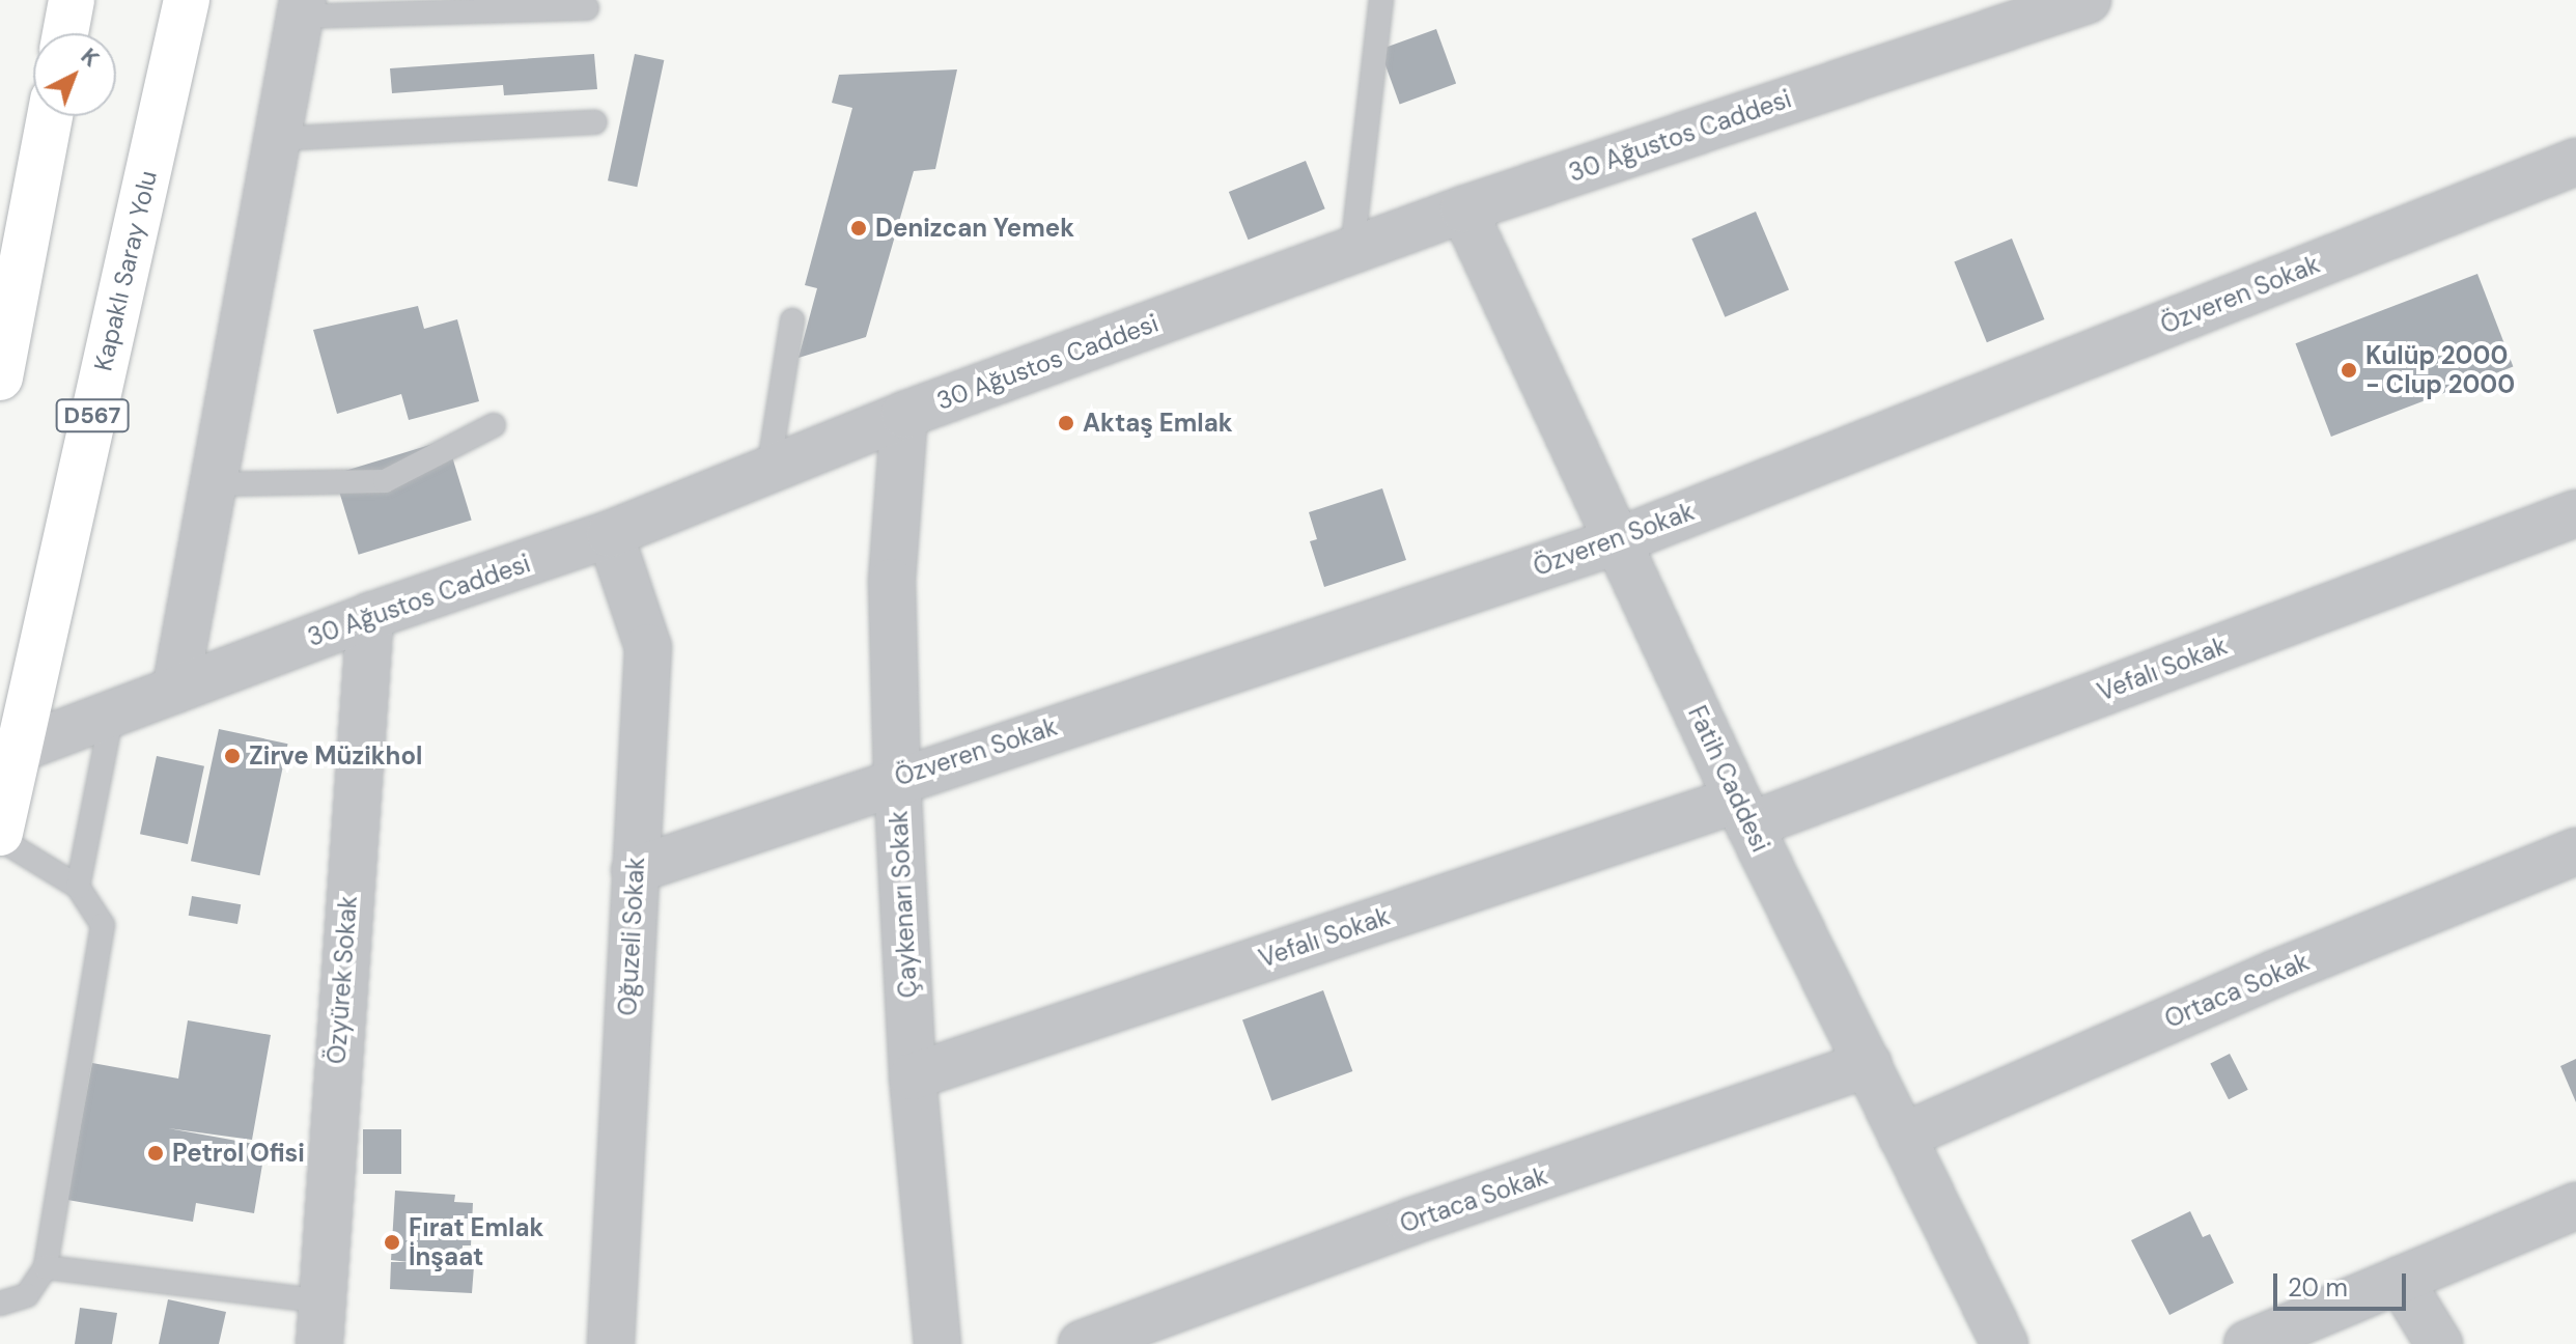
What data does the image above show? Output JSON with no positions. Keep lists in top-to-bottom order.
{
  "streets": {
    "highway": ["Kapaklı Saray Yolu", "D567"],
    "street": [
      "30 Ağustos Caddesi",
      "Özveren Sokak",
      "Vefalı Sokak",
      "Fatih Caddesi",
      "Çaykenarı Sokak",
      "Oğuzeli Sokak",
      "Özyürek Sokak",
      "Ortaca Sokak"
    ]
  },
  "crossings": [
    ["30 Ağustos Caddesi", "Kapaklı Saray Yolu"],
    ["30 Ağustos Caddesi", "Fatih Caddesi"],
    ["30 Ağustos Caddesi", "Çaykenarı Sokak"],
    ["30 Ağustos Caddesi", "Oğuzeli Sokak"],
    ["30 Ağustos Caddesi", "Özyürek Sokak"],
    ["Özveren Sokak", "Fatih Caddesi"],
    ["Özveren Sokak", "Çaykenarı Sokak"],
    ["Özveren Sokak", "Oğuzeli Sokak"],
    ["Vefalı Sokak", "Fatih Caddesi"],
    ["Vefalı Sokak", "Çaykenarı Sokak"],
    ["Fatih Caddesi", "Ortaca Sokak"]
  ],
  "places": [
    "Denizcan Yemek",
    "Kulüp 2000 - Clup 2000",
    "Aktaş Emlak",
    "Zirve Müzikhol",
    "Petrol Ofisi",
    "Fırat Emlak İnşaat"
  ],
  "scale_bar": "20 m",
  "north": "top right"
}
